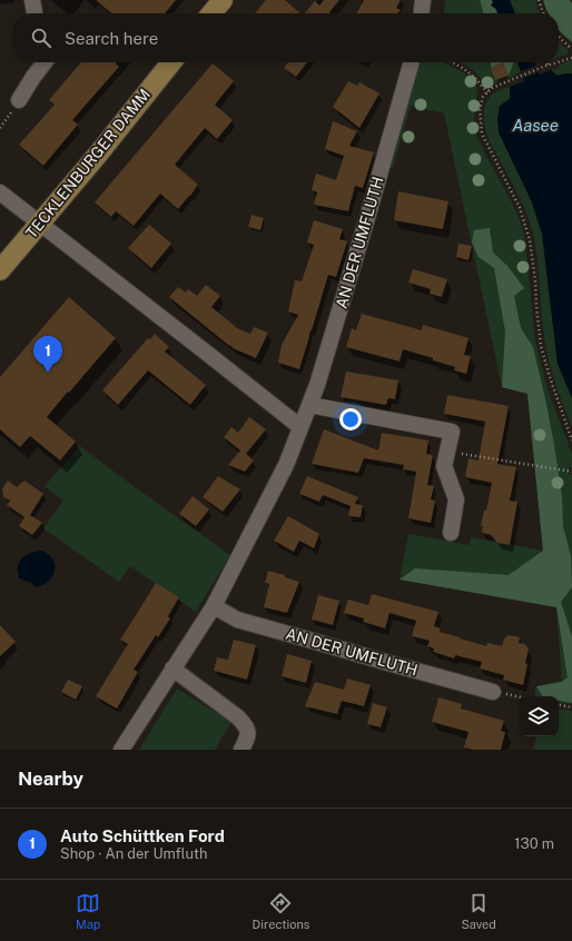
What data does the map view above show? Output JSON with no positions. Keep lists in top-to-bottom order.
{
  "streets": {
    "main road": ["TECKLENBURGER DAMM"],
    "street": ["AN DER UMFLUTH"]
  },
  "water": ["Aasee"],
  "page": {
    "search": "Search here",
    "pins": "1",
    "heading": "Nearby",
    "list": [
      {
        "mark": "1",
        "name": "Auto Schüttken Ford",
        "note": "Shop · An der Umfluth",
        "value": "130 m"
      }
    ],
    "nav": ["Map", "Directions", "Saved"]
  }
}
